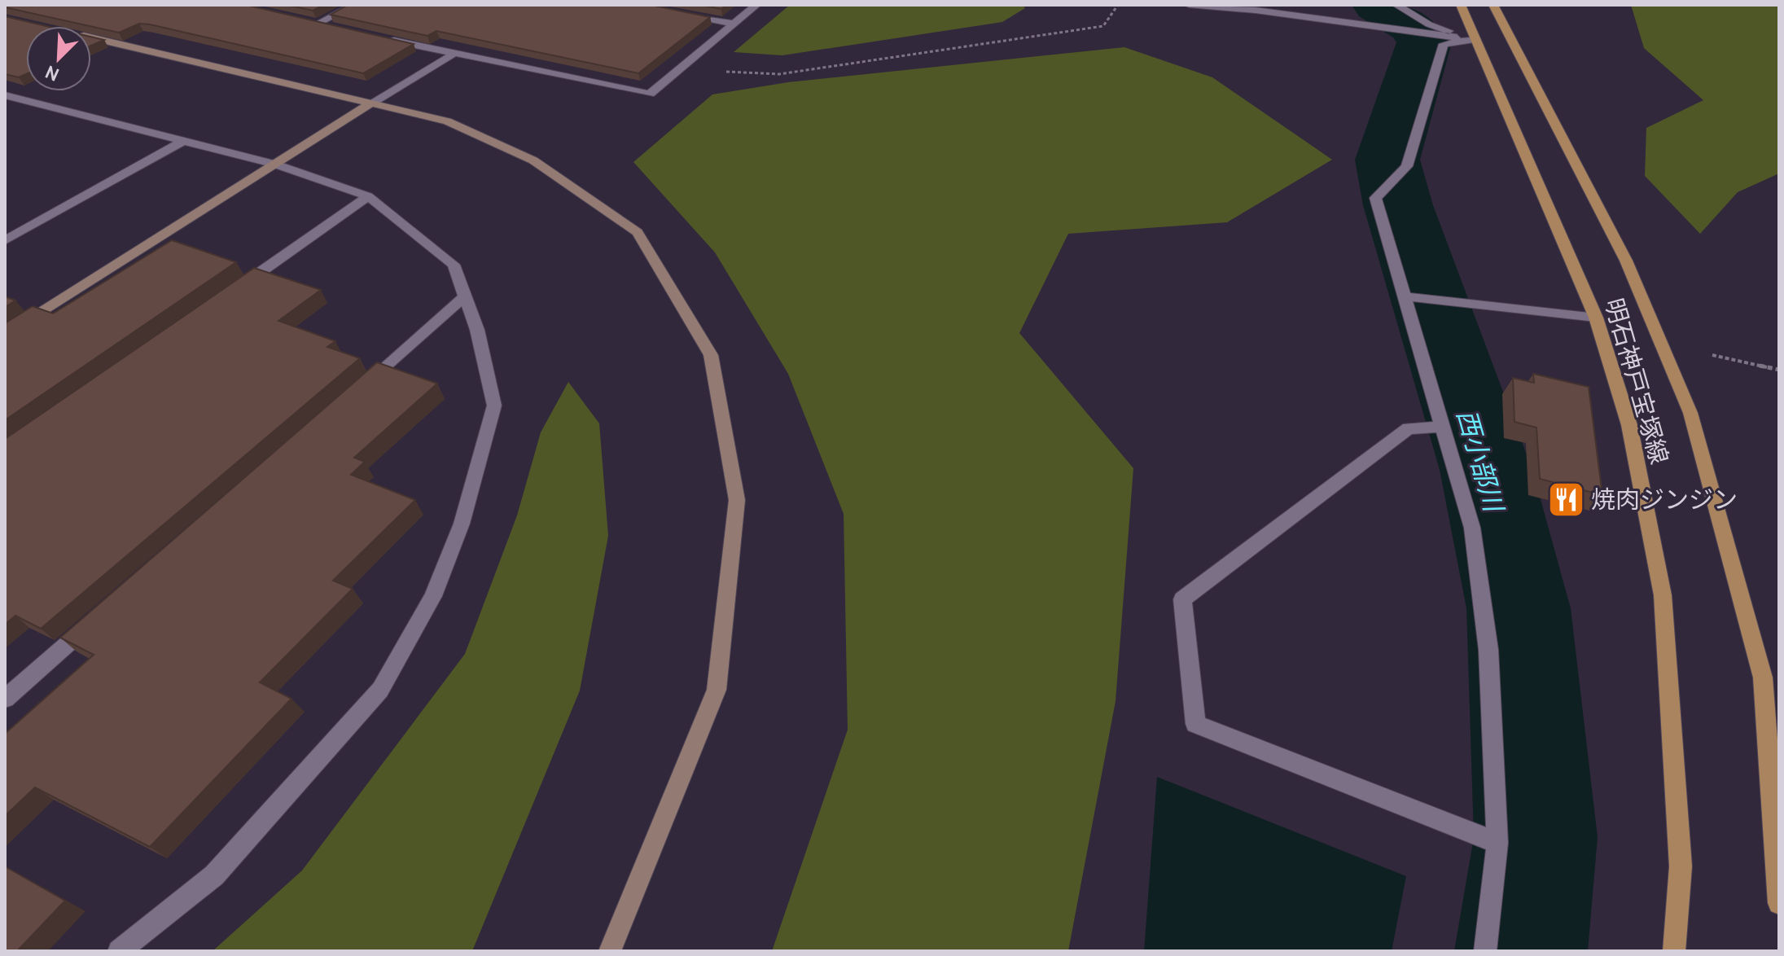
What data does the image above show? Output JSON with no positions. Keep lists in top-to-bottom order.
{
  "streets": {
    "main road": ["明石神戸宝塚線"]
  },
  "water": ["西小部川"],
  "places": {
    "restaurant": ["焼肉ジンジン"]
  },
  "north": "bottom left"
}
